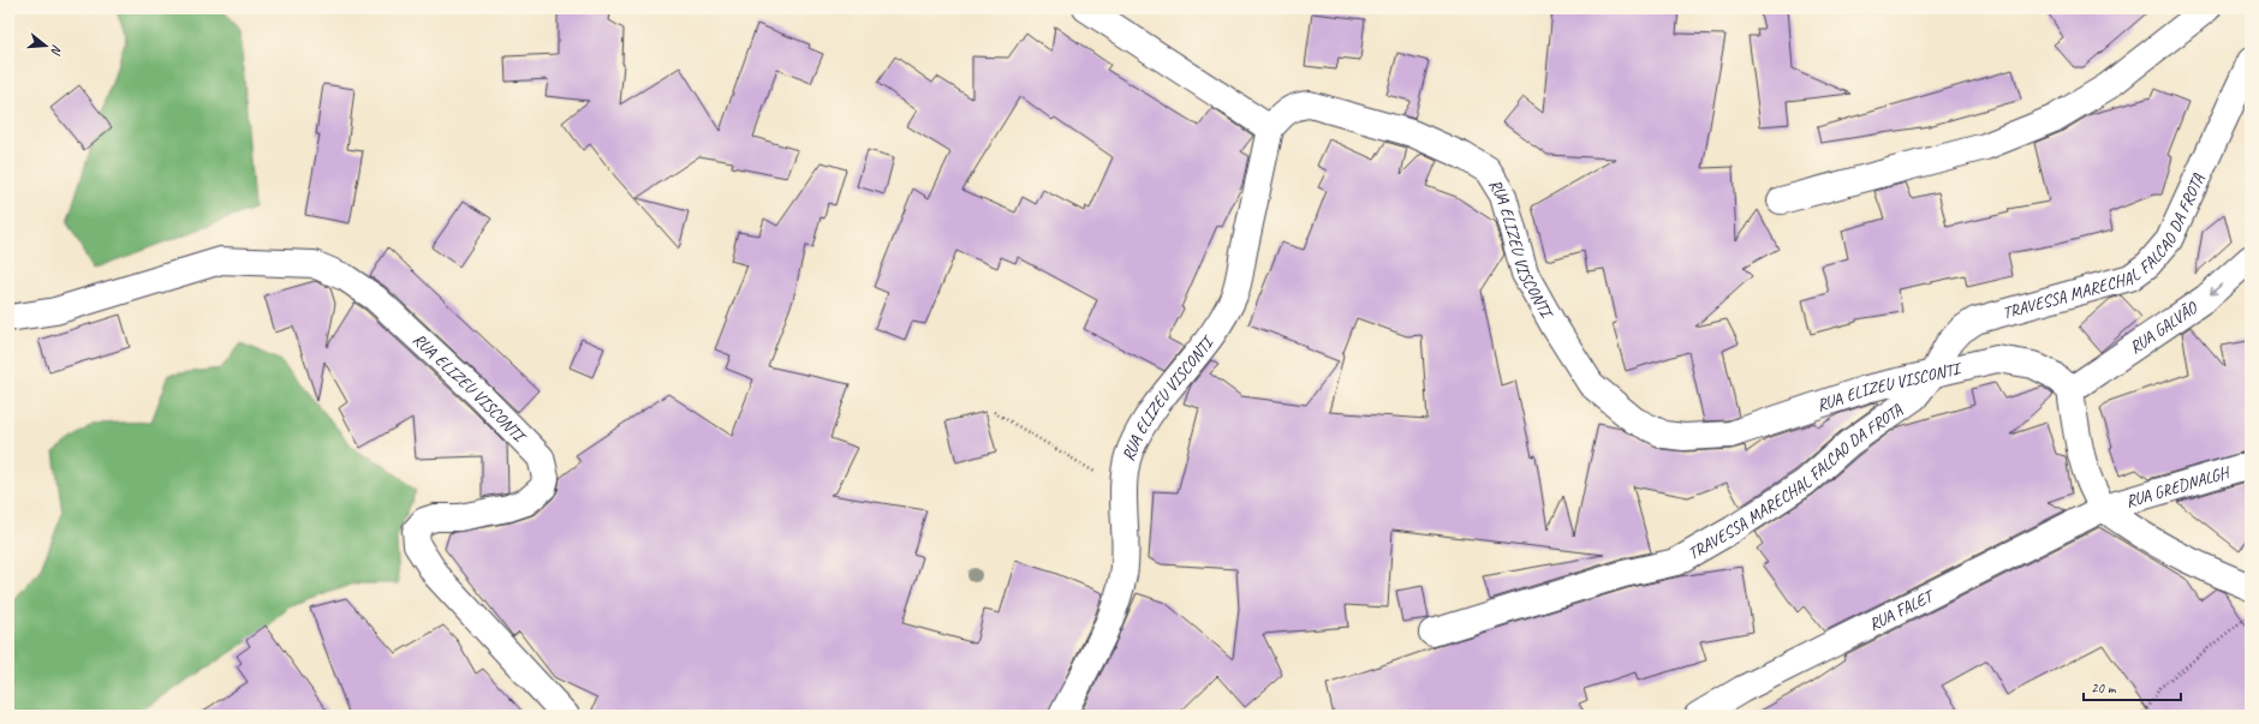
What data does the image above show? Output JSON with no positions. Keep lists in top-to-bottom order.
{
  "streets": {
    "street": [
      "TRAVESSA MARECHAL FALCAO DA FROTA",
      "RUA ELIZEU VISCONTI",
      "RUA GALVÃO",
      "RUA GREDNALGH",
      "RUA FALET"
    ]
  },
  "crossings": [
    ["TRAVESSA MARECHAL FALCAO DA FROTA", "RUA ELIZEU VISCONTI"],
    ["RUA ELIZEU VISCONTI", "RUA GALVÃO"],
    ["RUA GREDNALGH", "RUA FALET"]
  ],
  "scale_bar": "20 m",
  "north": "right"
}
